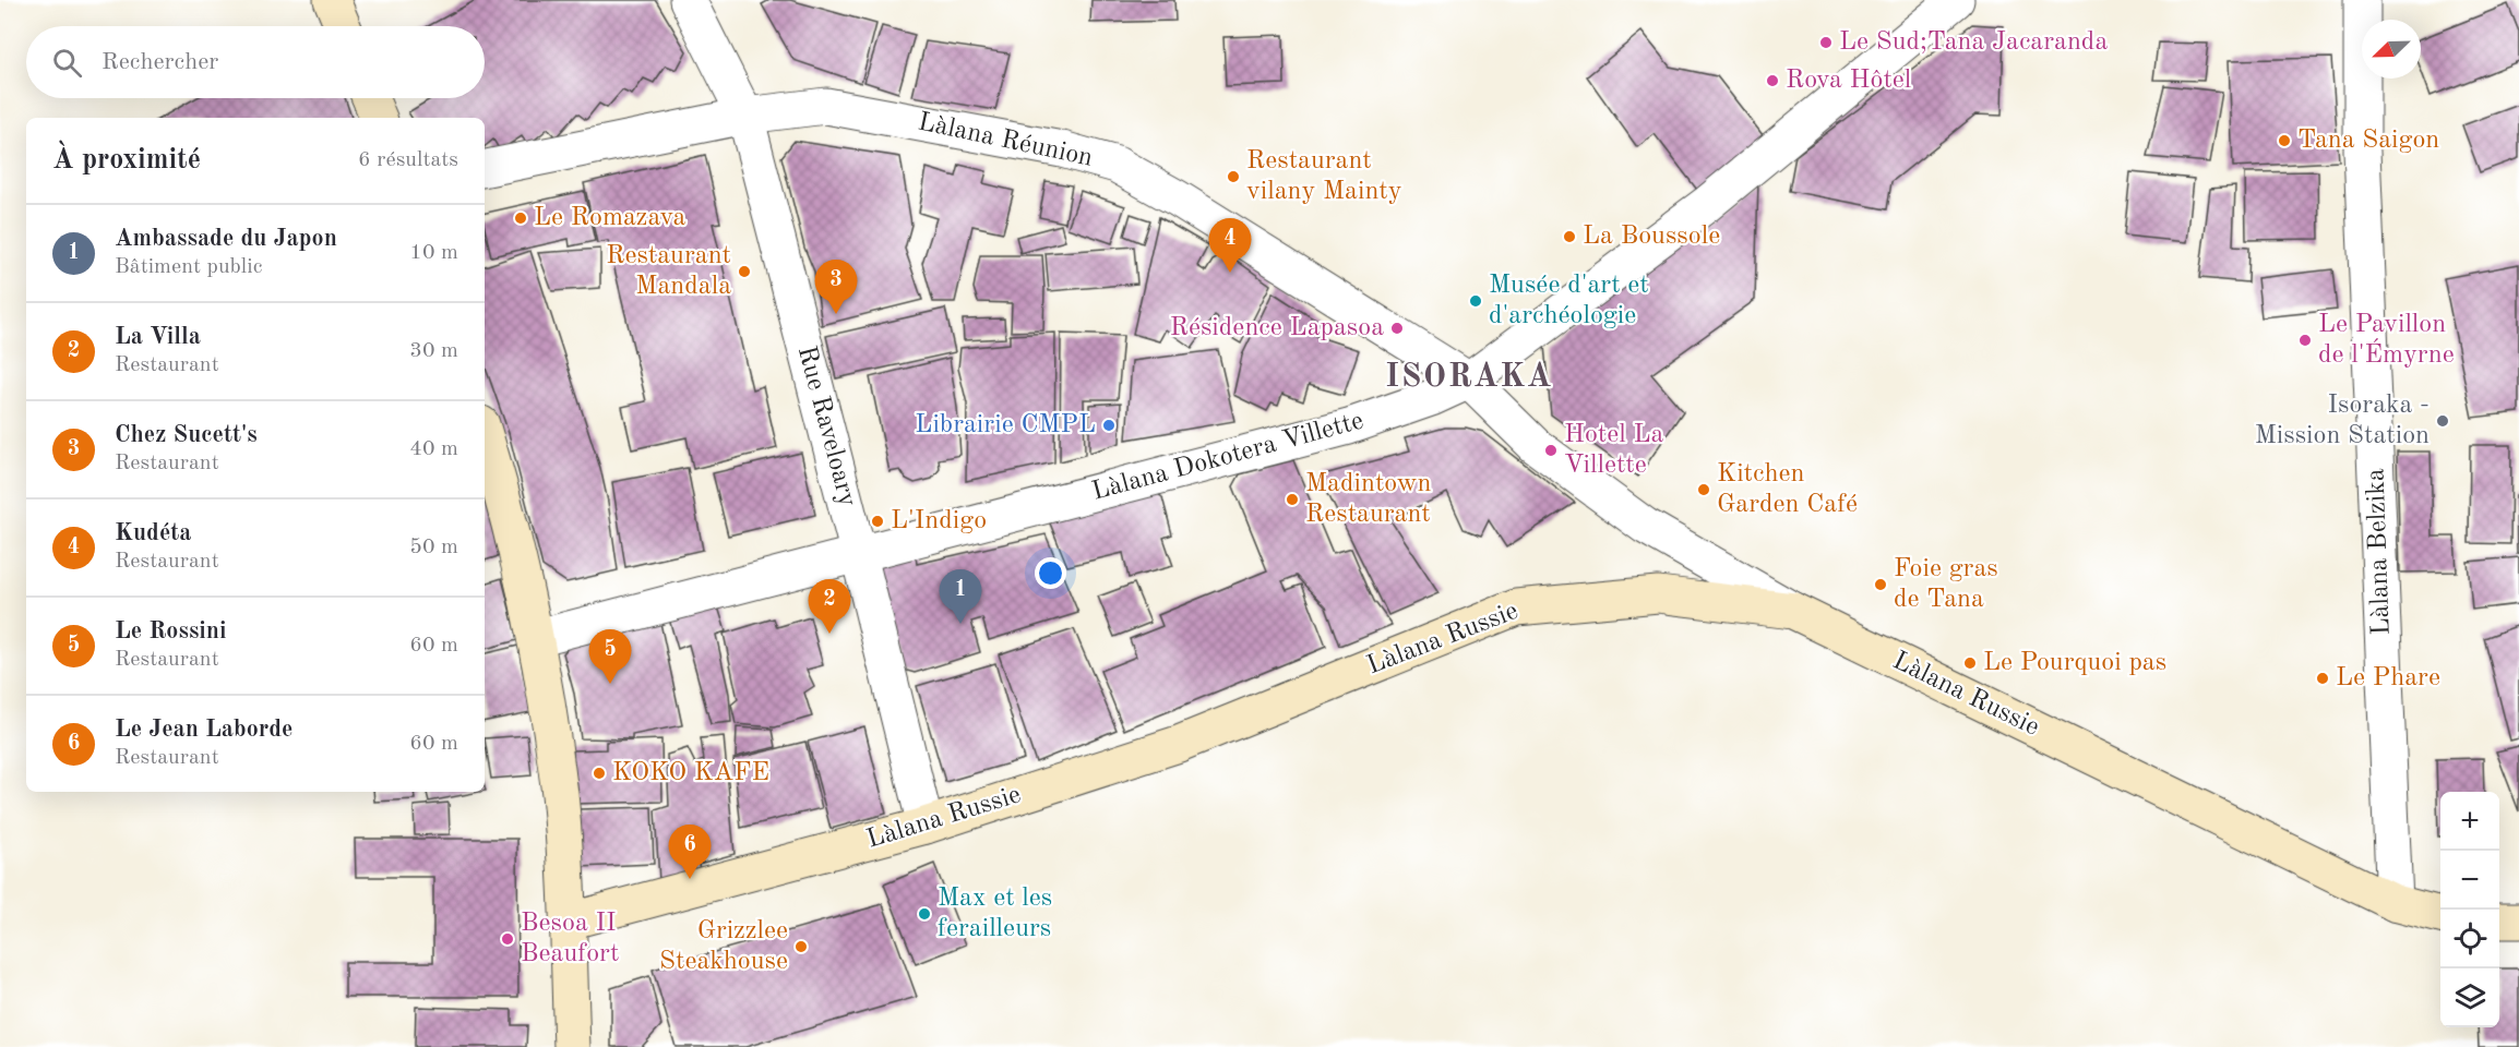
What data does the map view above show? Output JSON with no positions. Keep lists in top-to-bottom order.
{
  "streets": {
    "street": [
      "Làlana Réunion",
      "Rue Raveloary",
      "Làlana Dokotera Villette",
      "Làlana Belzika",
      "Làlana Russie"
    ]
  },
  "crossings": [
    ["Làlana Réunion", "Rue Raveloary"],
    ["Làlana Réunion", "Làlana Dokotera Villette"],
    ["Làlana Réunion", "Làlana Russie"],
    ["Rue Raveloary", "Làlana Dokotera Villette"],
    ["Rue Raveloary", "Làlana Russie"],
    ["Làlana Belzika", "Làlana Russie"]
  ],
  "districts": ["ISORAKA"],
  "places": [
    "Le Sud;Tana Jacaranda",
    "Rova Hôtel",
    "Tana Saigon",
    "Restaurant vilany Mainty",
    "Le Romazava",
    "La Boussole",
    "Restaurant Mandala",
    "Musée d'art et d'archéologie",
    "Résidence Lapasoa",
    "Le Pavillon de l'Émyrne",
    "Isoraka - Mission Station",
    "Librairie CMPL",
    "Hotel La Villette",
    "Kitchen Garden Café",
    "Madintown Restaurant",
    "L'Indigo",
    "Foie gras de Tana",
    "Le Pourquoi pas",
    "Le Phare",
    "KOKO KAFE",
    "Max et les ferailleurs",
    "Besoa II Beaufort",
    "Grizzlee Steakhouse"
  ],
  "north": "bottom left",
  "page": {
    "search": "Rechercher",
    "heading": ["À proximité", "6 résultats"],
    "list": [
      {
        "mark": "1",
        "name": "Ambassade du Japon",
        "note": "Bâtiment public",
        "value": "10 m"
      },
      {
        "mark": "2",
        "name": "La Villa",
        "note": "Restaurant",
        "value": "30 m"
      },
      {
        "mark": "3",
        "name": "Chez Sucett's",
        "note": "Restaurant",
        "value": "40 m"
      },
      {
        "mark": "4",
        "name": "Kudéta",
        "note": "Restaurant",
        "value": "50 m"
      },
      {
        "mark": "5",
        "name": "Le Rossini",
        "note": "Restaurant",
        "value": "60 m"
      },
      {
        "mark": "6",
        "name": "Le Jean Laborde",
        "note": "Restaurant",
        "value": "60 m"
      }
    ],
    "pins": [
      "4",
      "3",
      "1",
      "2",
      "5",
      "6"
    ],
    "map_buttons": ["+", "−"]
  }
}
